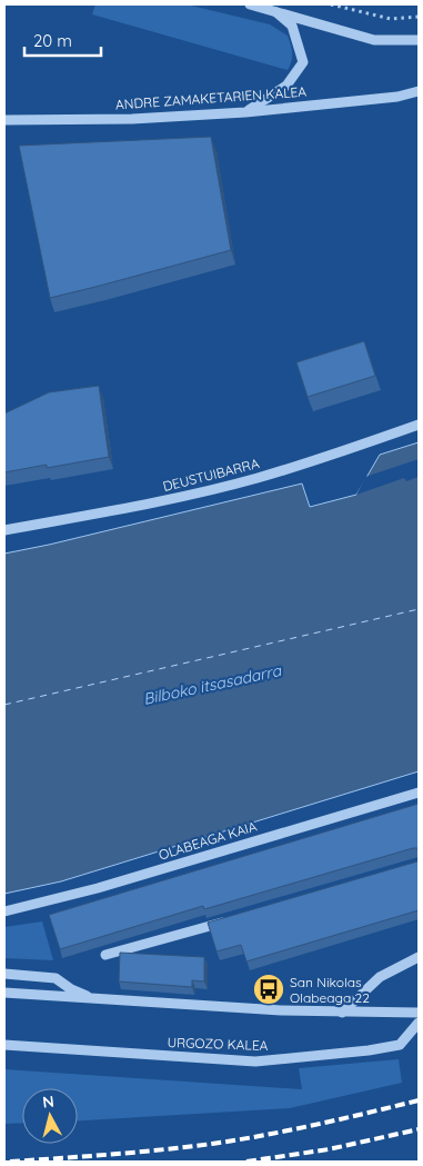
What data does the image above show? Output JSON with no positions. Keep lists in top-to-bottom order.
{
  "streets": {
    "street": [
      "ANDRE ZAMAKETARIEN KALEA",
      "DEUSTUIBARRA",
      "OLABEAGA KAIA",
      "URGOZO KALEA"
    ]
  },
  "water": ["Bilboko itsasadarra"],
  "places": {
    "bus stop": ["San Nikolas Olabeaga 22"]
  },
  "scale_bar": "20 m",
  "north": "top"
}
